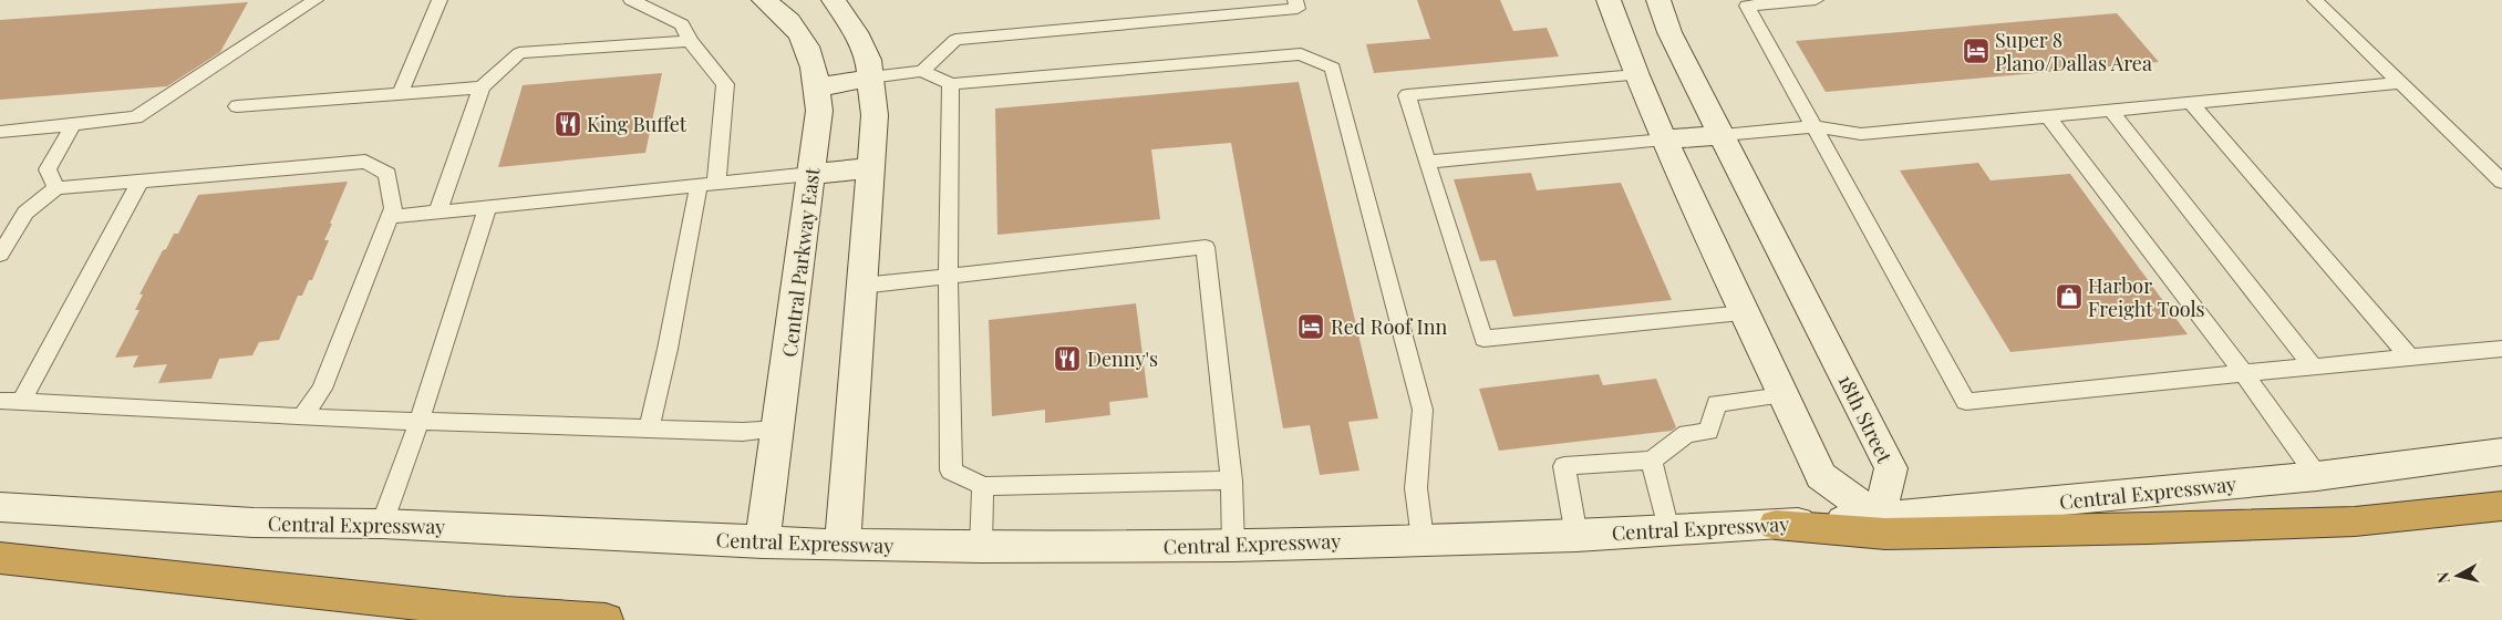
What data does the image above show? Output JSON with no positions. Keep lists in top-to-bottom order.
{
  "streets": {
    "street": ["Central Parkway East", "18th Street", "Central Expressway"]
  },
  "crossings": [
    ["Central Parkway East", "Central Expressway"],
    ["18th Street", "Central Expressway"]
  ],
  "places": {
    "hotel": ["Super 8 Plano/Dallas Area", "Red Roof Inn"],
    "restaurant": ["King Buffet", "Denny's"],
    "shop": ["Harbor Freight Tools"]
  },
  "north": "left"
}
